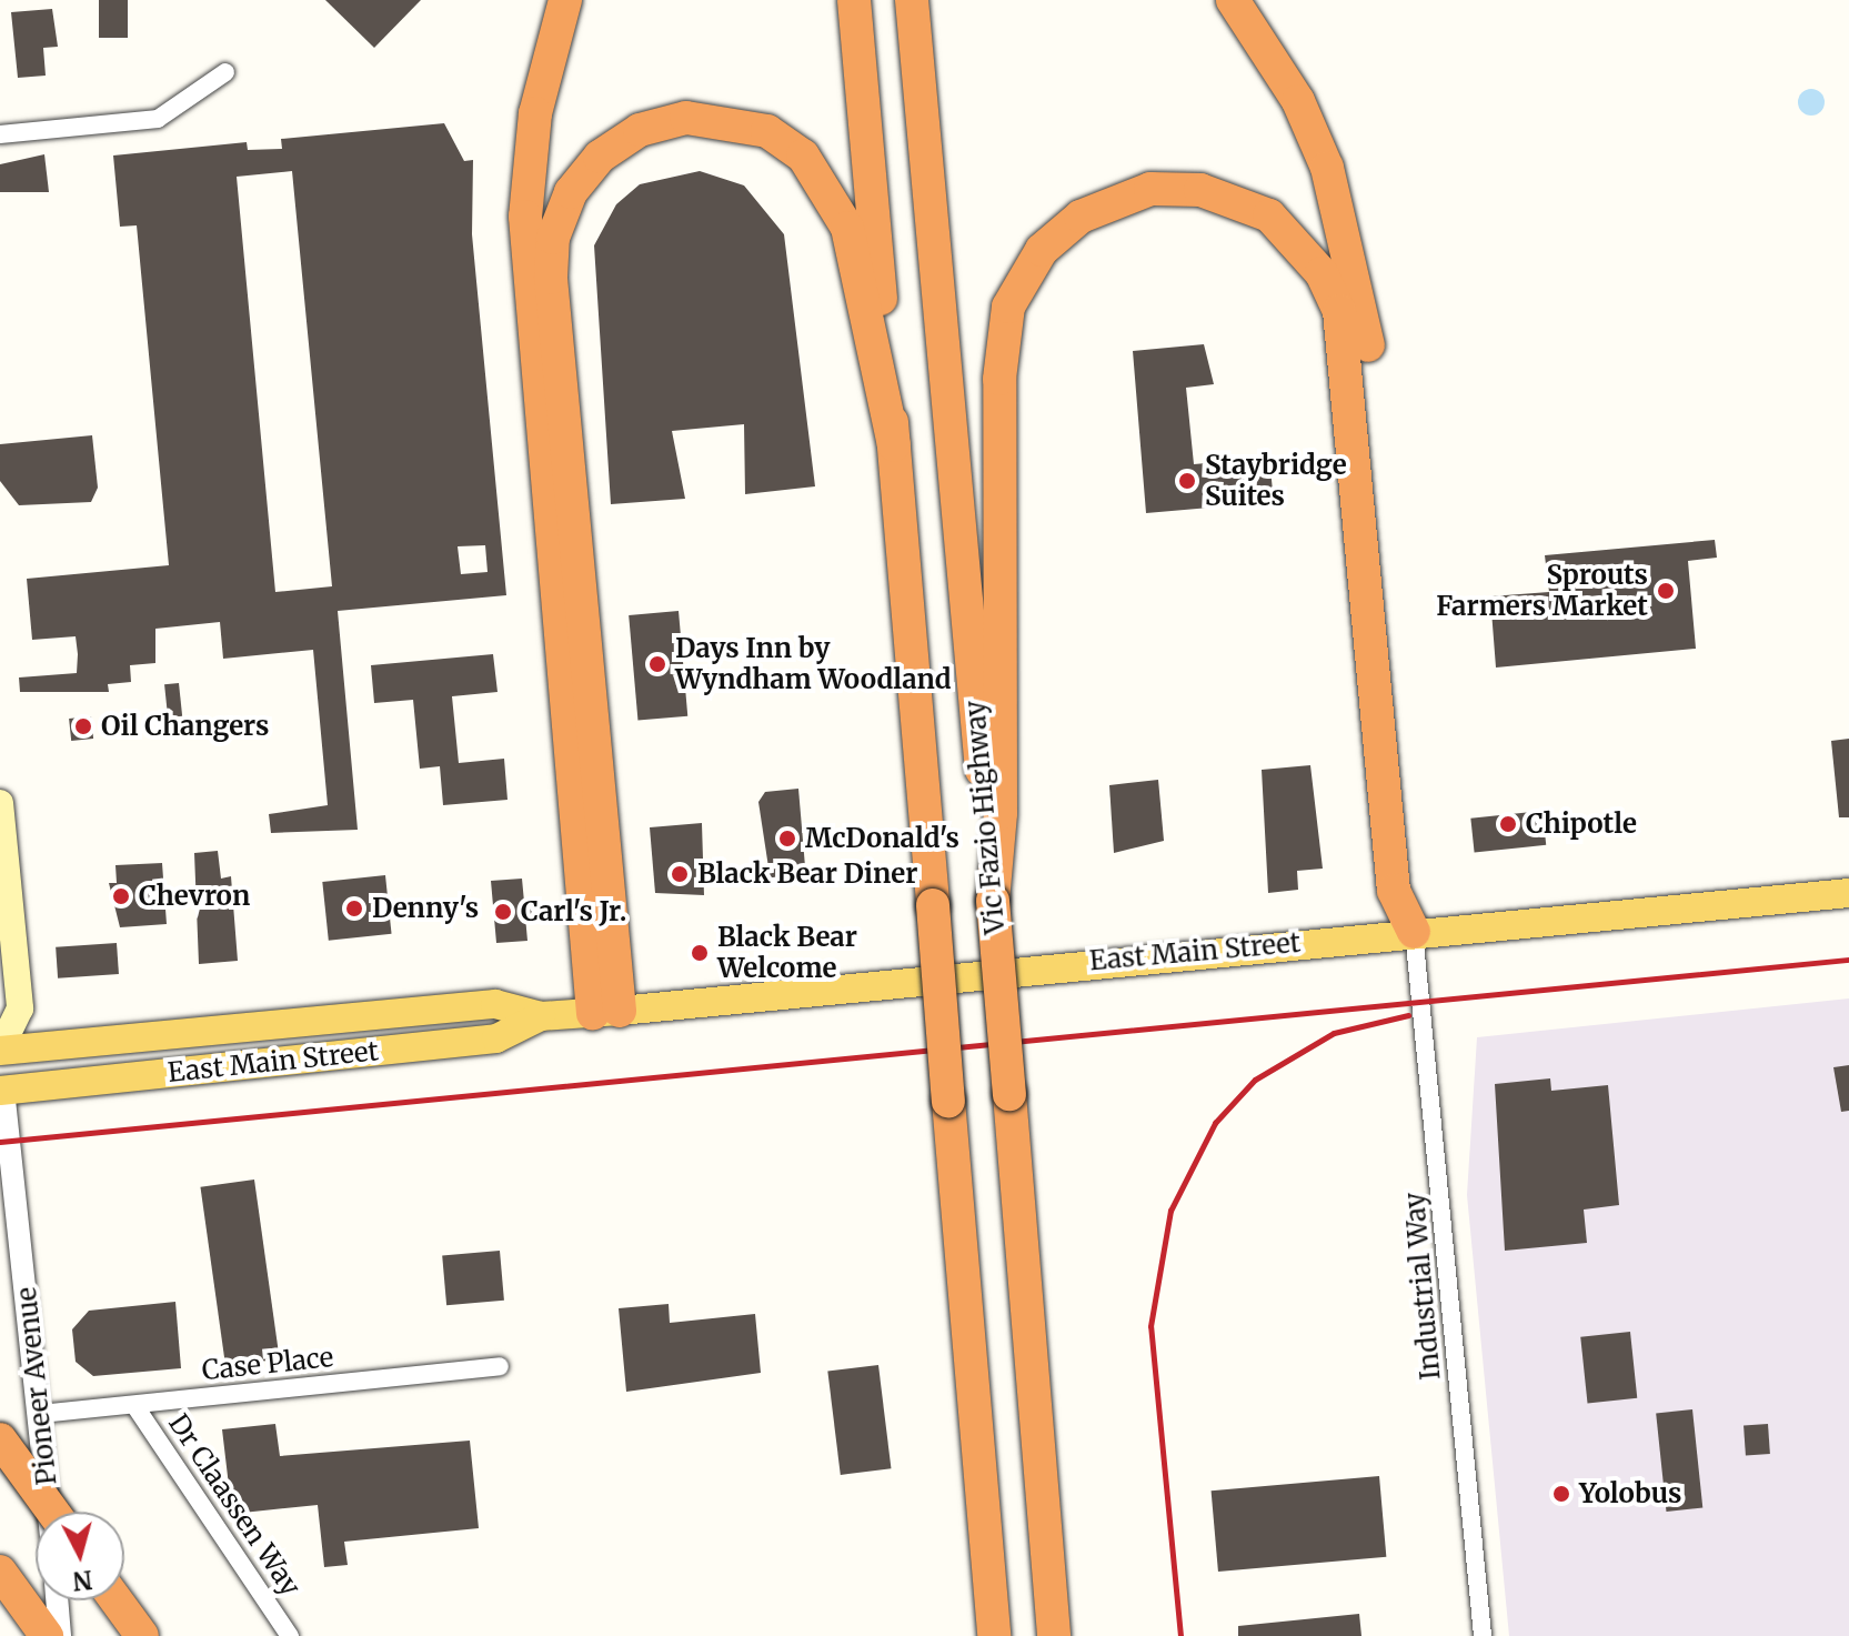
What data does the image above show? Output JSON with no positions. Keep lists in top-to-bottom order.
{
  "streets": {
    "highway": ["Vic Fazio Highway"],
    "main road": ["East Main Street", "Pioneer Avenue"],
    "street": ["Industrial Way", "Case Place", "Dr Claassen Way"]
  },
  "crossings": [
    ["East Main Street", "Industrial Way"],
    ["East Main Street", "Pioneer Avenue"],
    ["Case Place", "Pioneer Avenue"],
    ["Case Place", "Dr Claassen Way"]
  ],
  "places": [
    "Staybridge Suites",
    "Sprouts Farmers Market",
    "Days Inn by Wyndham Woodland",
    "Oil Changers",
    "Chipotle",
    "McDonald's",
    "Black Bear Diner",
    "Chevron",
    "Denny's",
    "Carl's Jr.",
    "Black Bear Welcome",
    "Yolobus"
  ],
  "north": "bottom"
}
